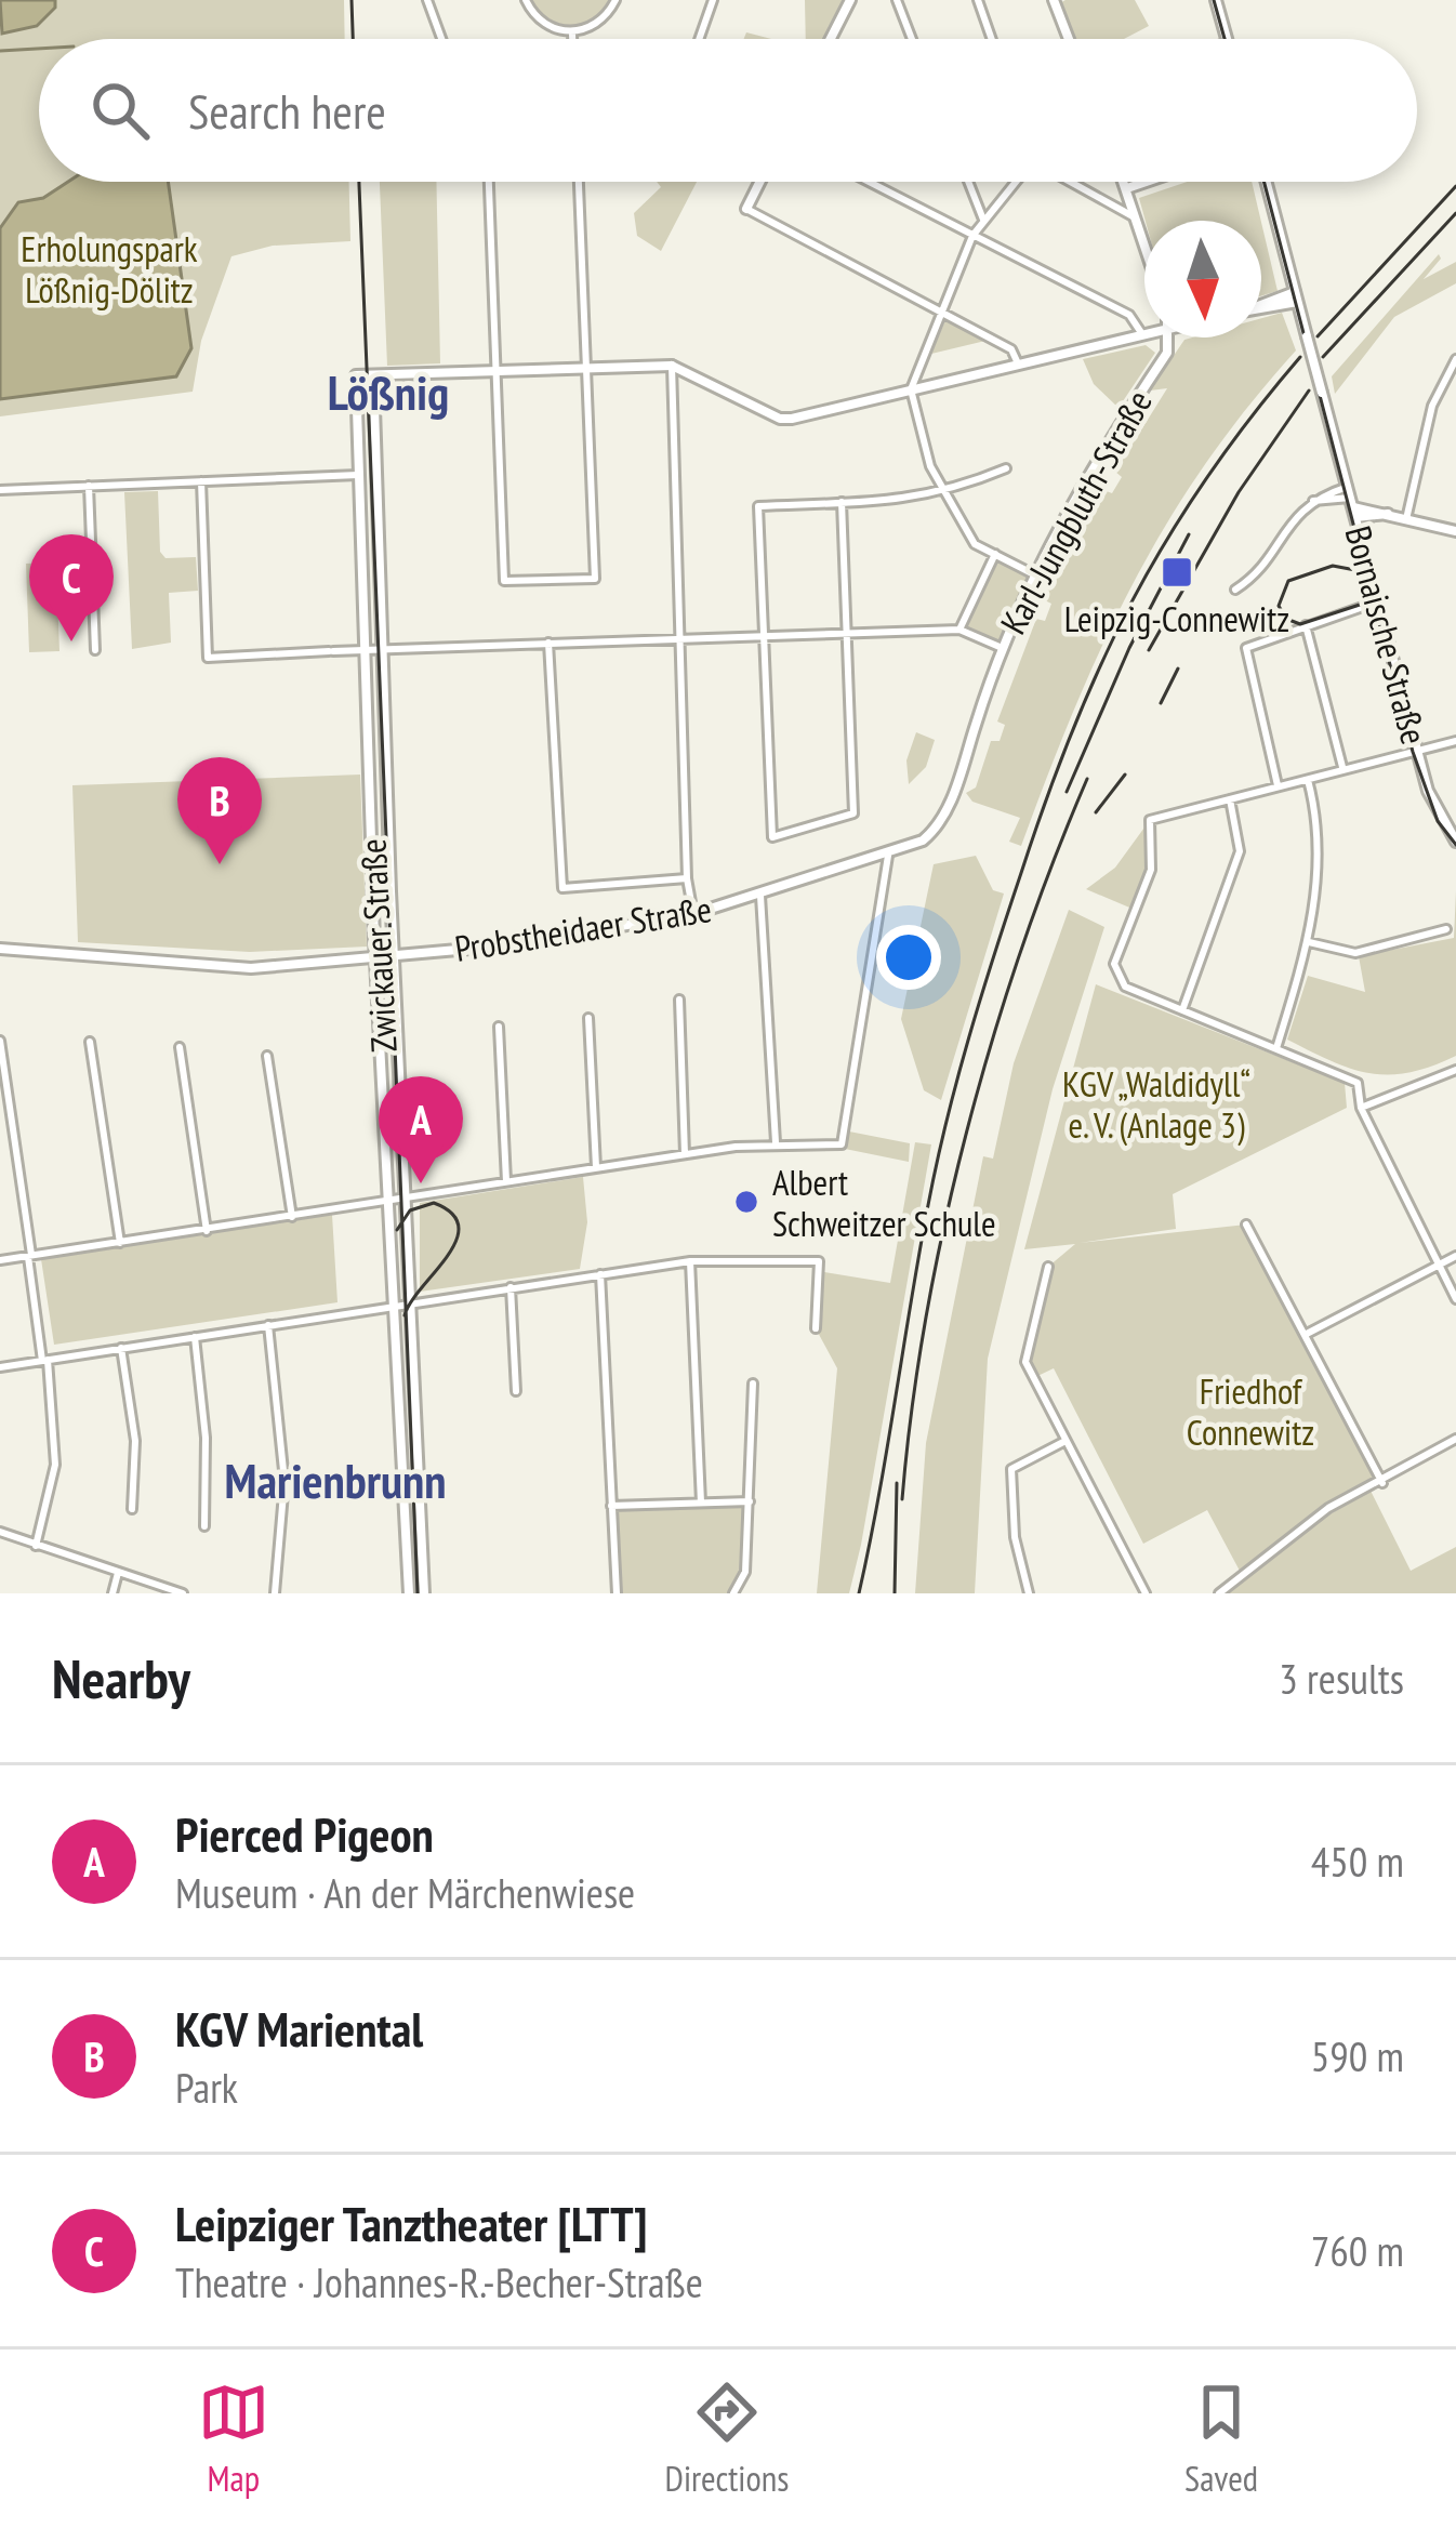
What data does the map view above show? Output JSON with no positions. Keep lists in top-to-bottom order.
{
  "streets": {
    "main road": [
      "Karl-Jungbluth-Straße",
      "Bornaische Straße",
      "Probstheidaer Straße",
      "Zwickauer Straße"
    ]
  },
  "crossings": [
    ["Karl-Jungbluth-Straße", "Probstheidaer Straße"],
    ["Probstheidaer Straße", "Zwickauer Straße"]
  ],
  "districts": ["Lößnig", "Marienbrunn"],
  "parks": ["Erholungspark Lößnig-Dölitz", "KGV „Waldidyll“ e. V. (Anlage 3)", "Friedhof Connewitz"],
  "places": {
    "transit": ["Leipzig-Connewitz"],
    "other": ["Albert Schweitzer Schule"]
  },
  "north": "bottom",
  "page": {
    "search": "Search here",
    "pins": ["C", "B", "A"],
    "heading": ["Nearby", "3 results"],
    "list": [
      {
        "mark": "A",
        "name": "Pierced Pigeon",
        "note": "Museum · An der Märchenwiese",
        "value": "450 m"
      },
      {
        "mark": "B",
        "name": "KGV Mariental",
        "note": "Park",
        "value": "590 m"
      },
      {
        "mark": "C",
        "name": "Leipziger Tanztheater [LTT]",
        "note": "Theatre · Johannes-R.-Becher-Straße",
        "value": "760 m"
      }
    ],
    "nav": ["Map", "Directions", "Saved"]
  }
}
